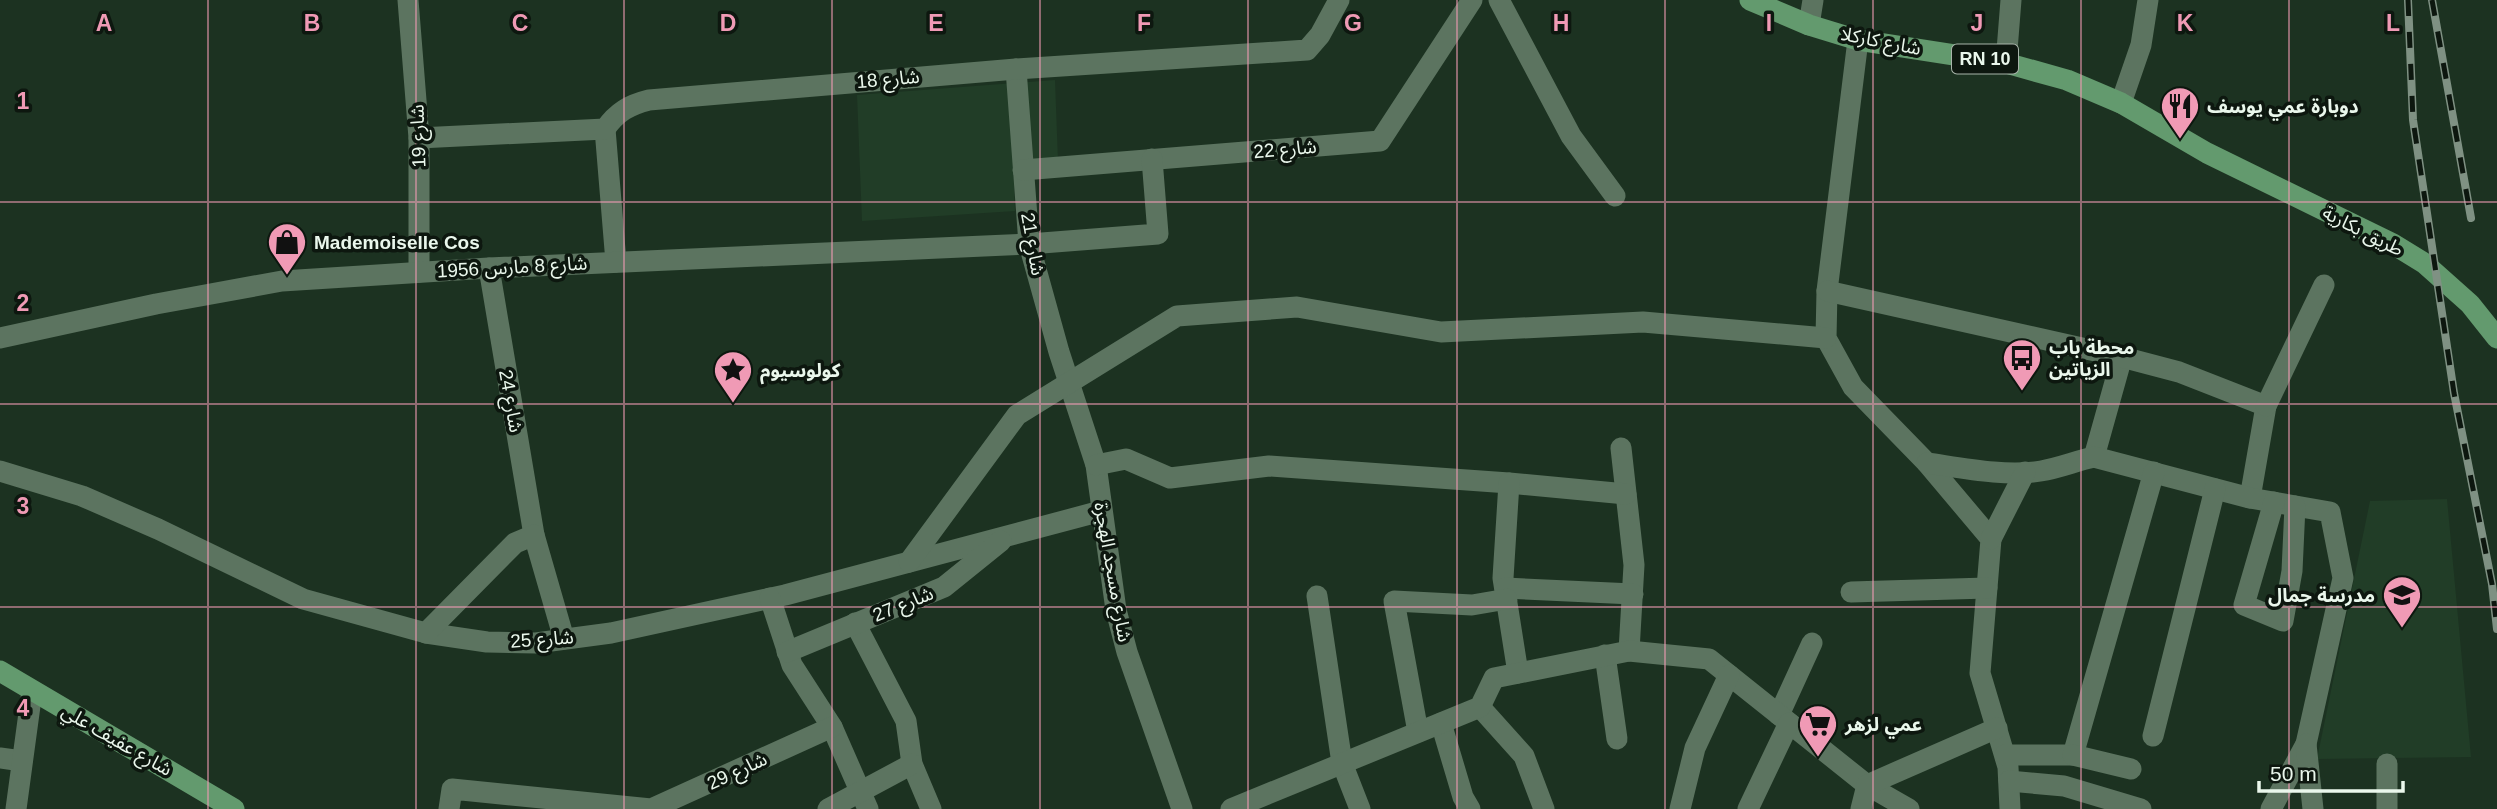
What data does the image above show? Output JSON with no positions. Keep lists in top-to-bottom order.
{
  "streets": {
    "main road": [
      "شارع كاركلا",
      "RN 10",
      "طريق بكارية",
      "شارع عفيف علي"
    ],
    "street": [
      "شارع 18",
      "شارع 19",
      "شارع 22",
      "شارع 21",
      "شارع 8 مارس 1956",
      "شارع 24",
      "شارع مسجد الهجرة",
      "شارع 27",
      "شارع 25",
      "شارع 29"
    ]
  },
  "crossings": [
    ["شارع كاركلا", "طريق بكارية"],
    ["شارع 18", "شارع 21"],
    ["شارع 19", "شارع 8 مارس 1956"],
    ["شارع 22", "شارع 21"],
    ["شارع 22", "شارع 8 مارس 1956"],
    ["شارع 21", "شارع 8 مارس 1956"],
    ["شارع 21", "شارع مسجد الهجرة"],
    ["شارع 8 مارس 1956", "شارع 24"],
    ["شارع 24", "شارع 25"],
    ["شارع مسجد الهجرة", "شارع 25"],
    ["شارع 27", "شارع 25"]
  ],
  "places": {
    "restaurant": ["دوبارة عمي يوسف"],
    "shop": ["Mademoiselle Cos"],
    "bus stop": ["محطة باب الزياتين"],
    "place": ["كولوسيوم"],
    "school or university": ["مدرسة جمال"],
    "supermarket": ["عمي لزهر"]
  },
  "scale_bar": "50 m",
  "grid": {
    "columns": [
      "A",
      "B",
      "C",
      "D",
      "E",
      "F",
      "G",
      "H",
      "I",
      "J",
      "K",
      "L"
    ],
    "rows": [
      "1",
      "2",
      "3",
      "4"
    ]
  }
}
